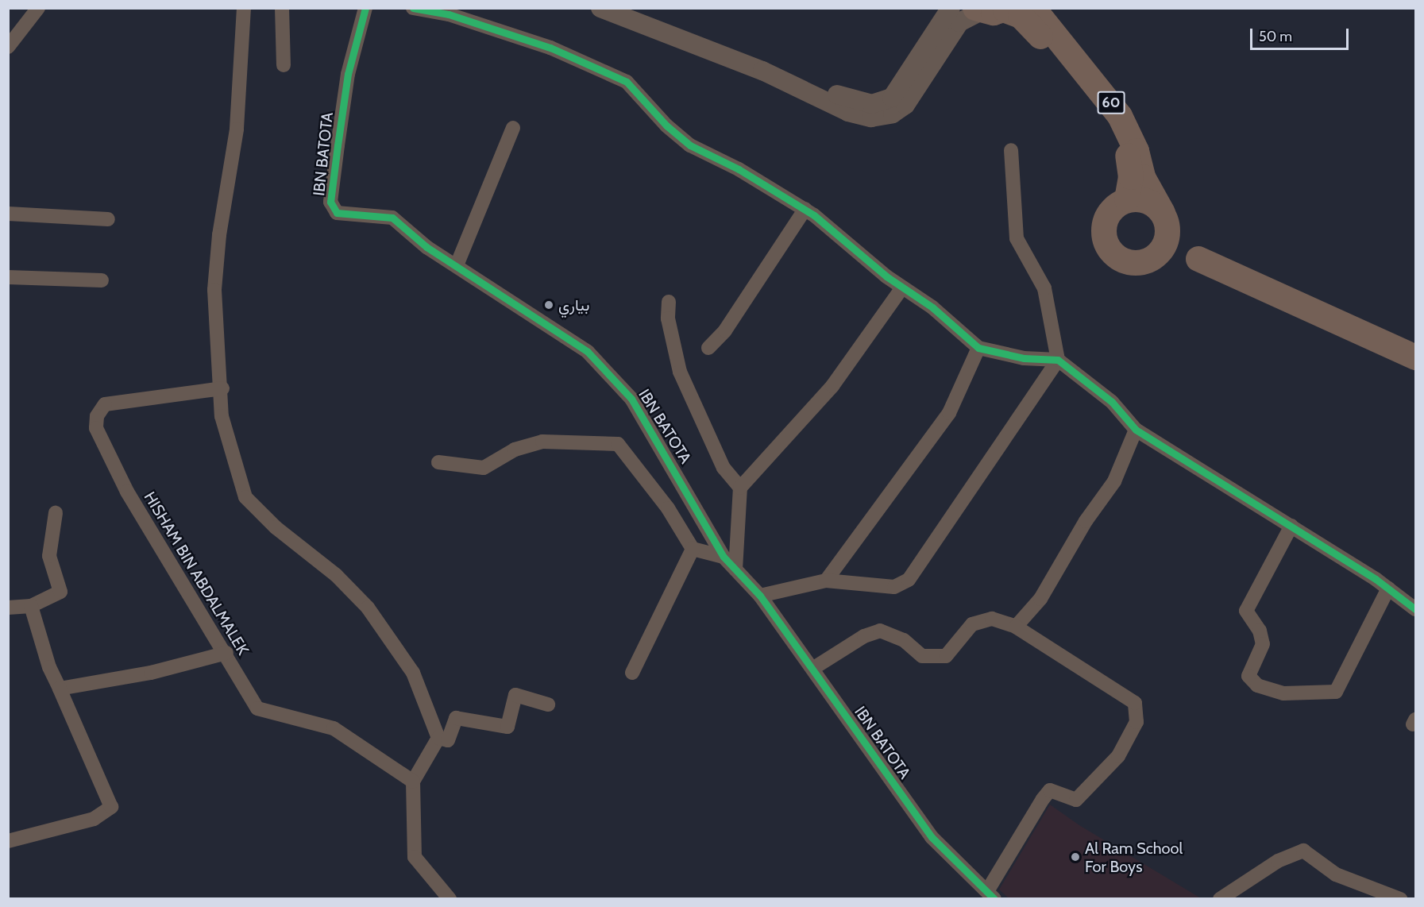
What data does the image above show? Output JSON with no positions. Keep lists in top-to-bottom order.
{
  "streets": {
    "highway": ["60"],
    "street": ["IBN BATOTA", "HISHAM BIN ABDALMALEK"]
  },
  "places": ["بياري", "Al Ram School For Boys"],
  "scale_bar": "50 m"
}
